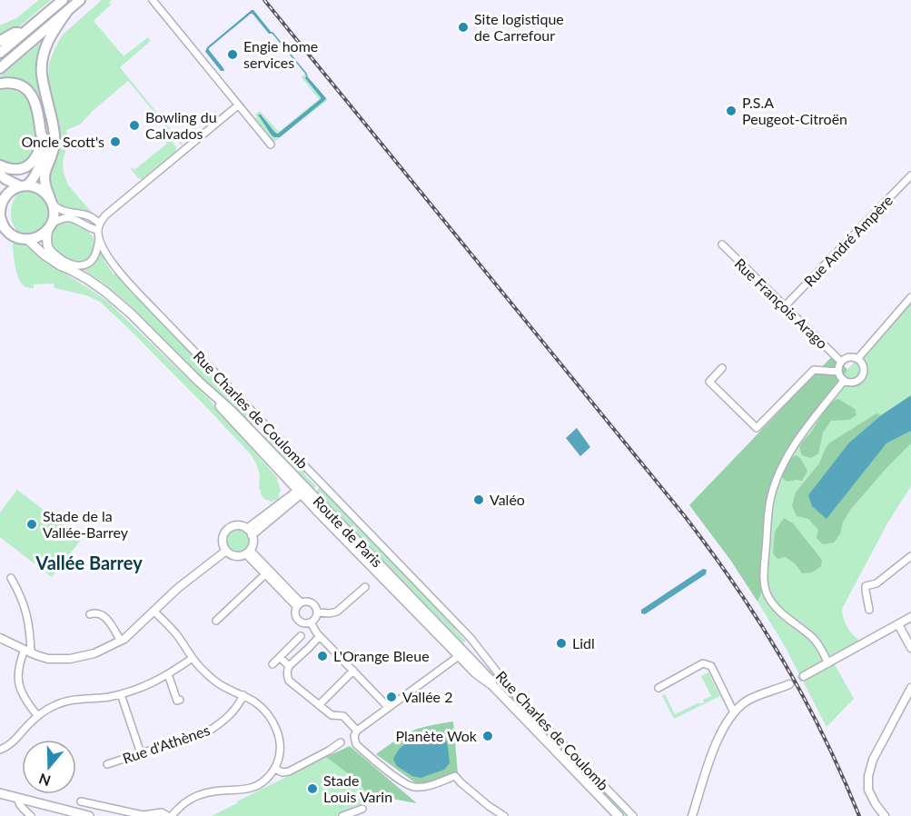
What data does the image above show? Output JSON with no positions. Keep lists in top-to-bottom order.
{
  "streets": {
    "main road": ["Route de Paris"],
    "street": [
      "Rue André Ampère",
      "Rue François Arago",
      "Rue Charles de Coulomb",
      "Rue d'Athènes"
    ]
  },
  "crossings": [
    ["Rue André Ampère", "Rue François Arago"],
    ["Rue Charles de Coulomb", "Route de Paris"]
  ],
  "districts": ["Vallée Barrey"],
  "places": [
    "Site logistique de Carrefour",
    "Engie home services",
    "P.S.A Peugeot-Citroën",
    "Bowling du Calvados",
    "Oncle Scott's",
    "Valéo",
    "Stade de la Vallée-Barrey",
    "Lidl",
    "L'Orange Bleue",
    "Vallée 2",
    "Planète Wok",
    "Stade Louis Varin"
  ],
  "north": "bottom"
}
